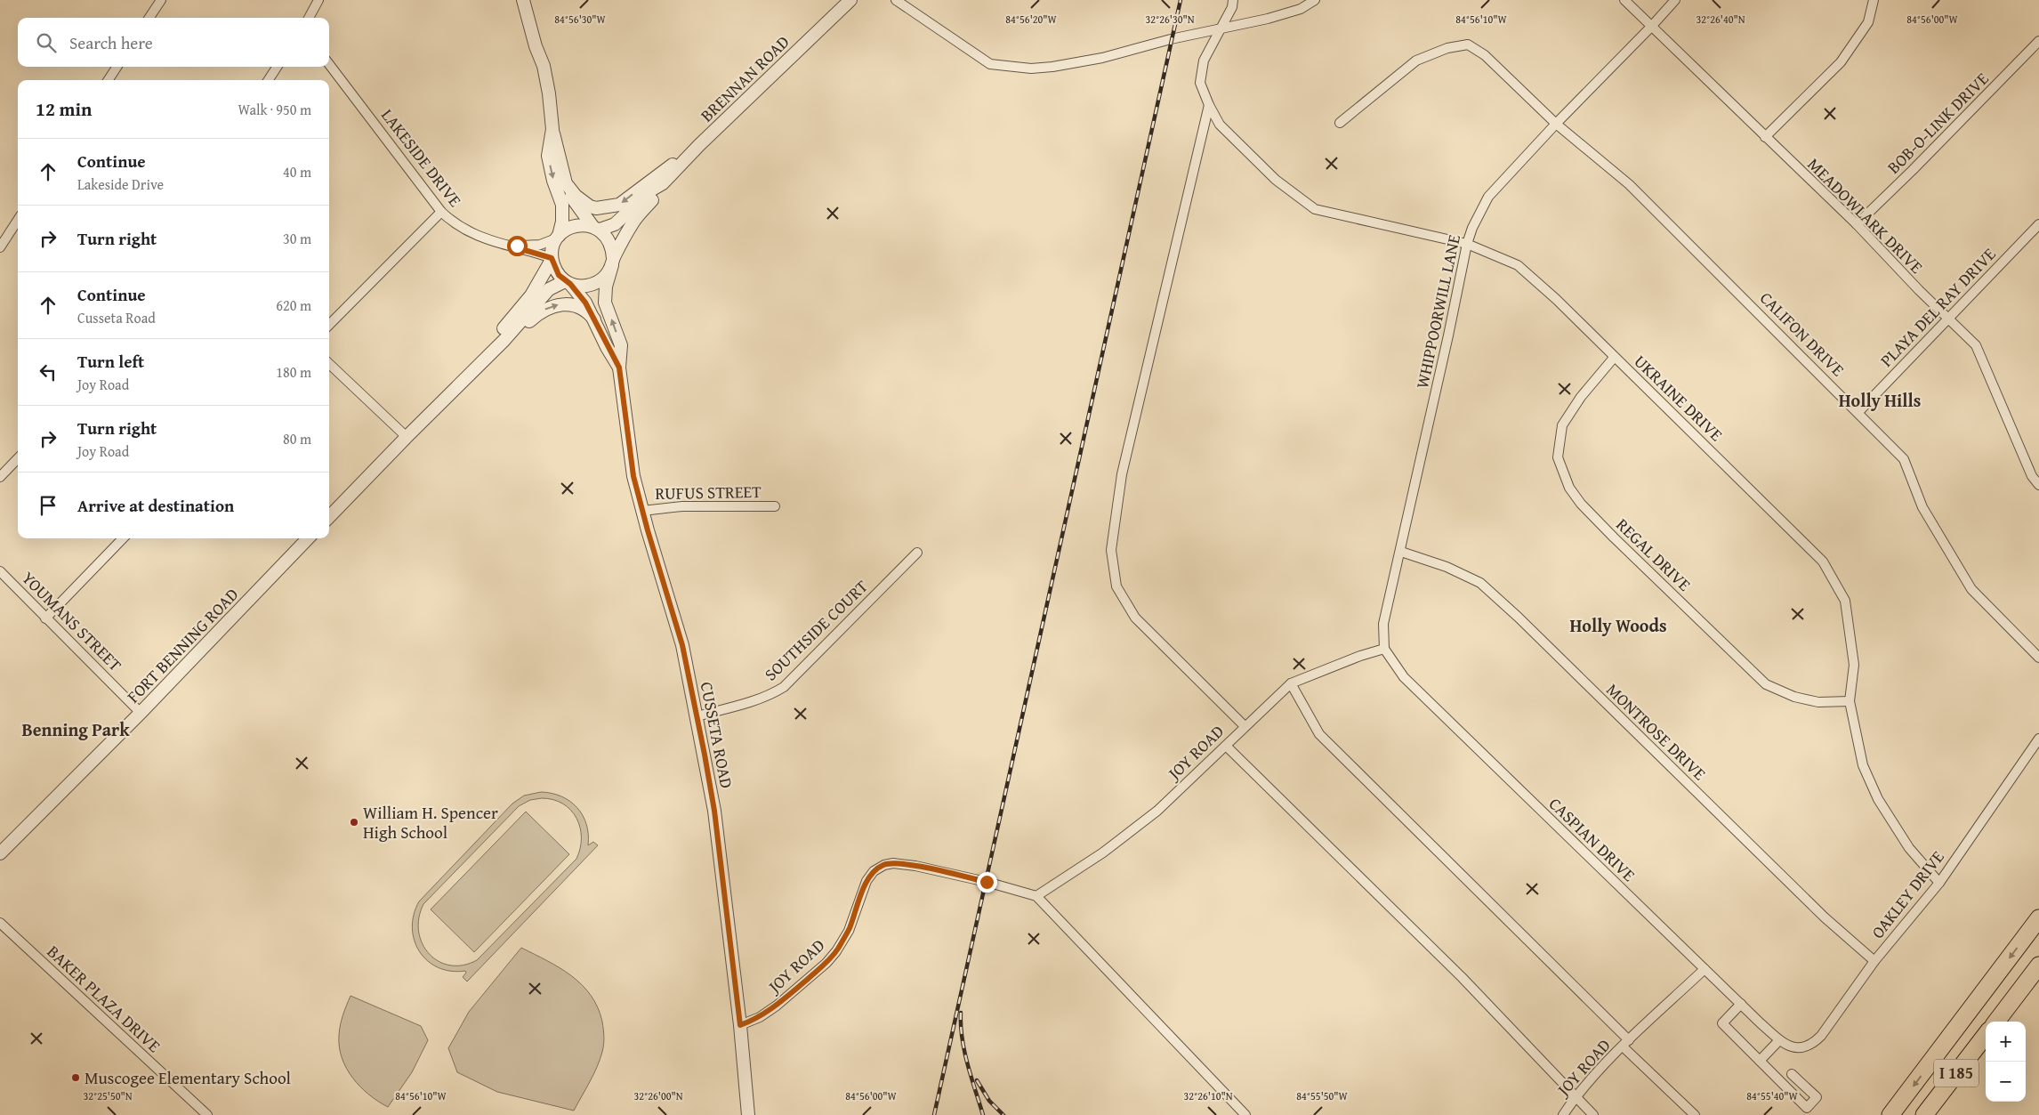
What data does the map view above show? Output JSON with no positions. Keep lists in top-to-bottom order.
{
  "streets": {
    "highway": ["I 185"],
    "street": [
      "BRENNAN ROAD",
      "BOB-O-LINK DRIVE",
      "LAKESIDE DRIVE",
      "MEADOWLARK DRIVE",
      "PLAYA DEL RAY DRIVE",
      "WHIPPOORWILL LANE",
      "CALIFON DRIVE",
      "UKRAINE DRIVE",
      "RUFUS STREET",
      "REGAL DRIVE",
      "YOUMANS STREET",
      "SOUTHSIDE COURT",
      "FORT BENNING ROAD",
      "MONTROSE DRIVE",
      "CUSSETA ROAD",
      "JOY ROAD",
      "CASPIAN DRIVE",
      "OAKLEY DRIVE",
      "BAKER PLAZA DRIVE"
    ]
  },
  "crossings": [
    ["BRENNAN ROAD", "LAKESIDE DRIVE"],
    ["BRENNAN ROAD", "CUSSETA ROAD"],
    ["BOB-O-LINK DRIVE", "MEADOWLARK DRIVE"],
    ["LAKESIDE DRIVE", "CUSSETA ROAD"],
    ["MEADOWLARK DRIVE", "PLAYA DEL RAY DRIVE"],
    ["MEADOWLARK DRIVE", "WHIPPOORWILL LANE"],
    ["PLAYA DEL RAY DRIVE", "CALIFON DRIVE"],
    ["WHIPPOORWILL LANE", "CALIFON DRIVE"],
    ["WHIPPOORWILL LANE", "UKRAINE DRIVE"],
    ["WHIPPOORWILL LANE", "MONTROSE DRIVE"],
    ["WHIPPOORWILL LANE", "JOY ROAD"],
    ["WHIPPOORWILL LANE", "CASPIAN DRIVE"],
    ["UKRAINE DRIVE", "REGAL DRIVE"],
    ["UKRAINE DRIVE", "OAKLEY DRIVE"],
    ["RUFUS STREET", "CUSSETA ROAD"],
    ["YOUMANS STREET", "FORT BENNING ROAD"],
    ["SOUTHSIDE COURT", "CUSSETA ROAD"],
    ["MONTROSE DRIVE", "OAKLEY DRIVE"],
    ["CUSSETA ROAD", "JOY ROAD"],
    ["JOY ROAD", "CASPIAN DRIVE"],
    ["CASPIAN DRIVE", "OAKLEY DRIVE"]
  ],
  "districts": ["Holly Hills", "Holly Woods", "Benning Park"],
  "places": ["William H. Spencer High School", "Muscogee Elementary School"],
  "page": {
    "search": "Search here",
    "heading": ["12 min", "Walk · 950 m"],
    "list": [
      ["Continue", "Lakeside Drive", "40 m"],
      ["Turn right", "30 m"],
      ["Continue", "Cusseta Road", "620 m"],
      ["Turn left", "Joy Road", "180 m"],
      ["Turn right", "Joy Road", "80 m"],
      "Arrive at destination"
    ],
    "map_buttons": ["+", "−"]
  },
  "coordinates": [
    "32°26'30\"N",
    "32°26'40\"N",
    "84°56'30\"W",
    "84°56'20\"W",
    "84°56'10\"W",
    "84°56'00\"W",
    "84°55'50\"W",
    "84°55'40\"W",
    "32°25'50\"N",
    "32°26'00\"N",
    "32°26'10\"N"
  ]
}
